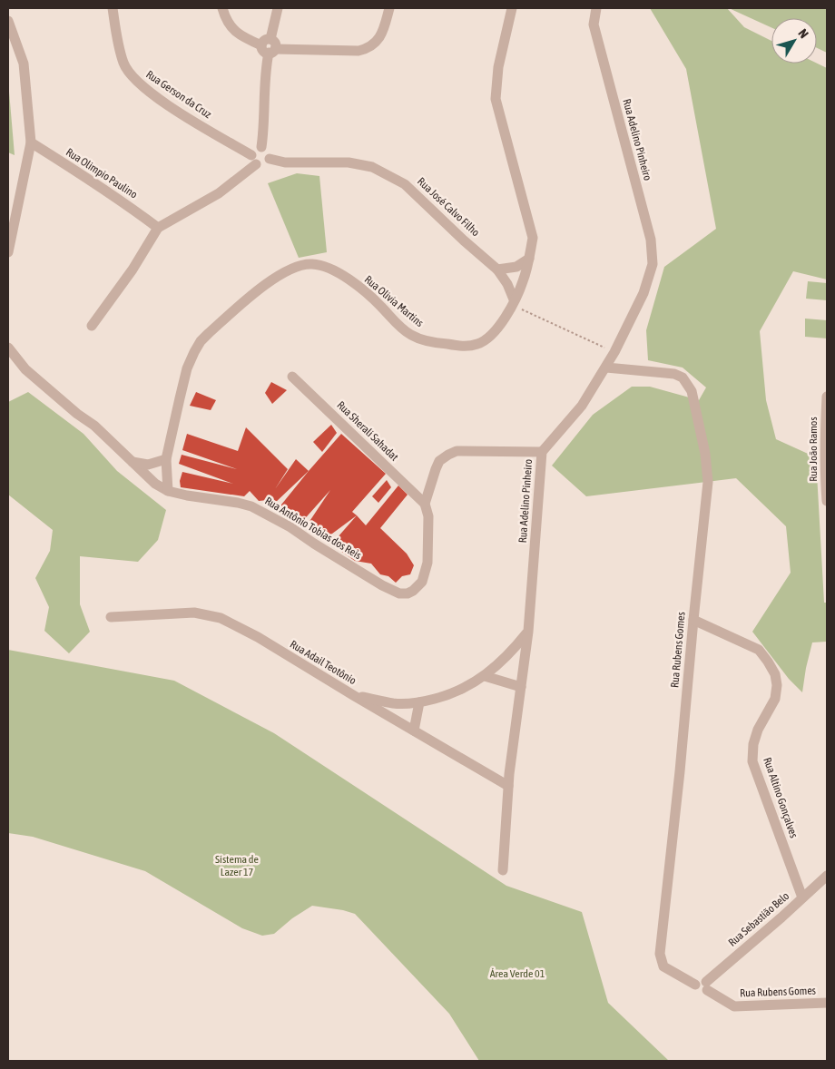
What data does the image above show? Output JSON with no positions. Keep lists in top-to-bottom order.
{
  "streets": {
    "street": [
      "Rua Gerson da Cruz",
      "Rua Adelino Pinheiro",
      "Rua Olimpio Paulino",
      "Rua José Calvo Filho",
      "Rua Olivia Martins",
      "Rua Sherali Sahadat",
      "Rua João Ramos",
      "Rua Antônio Tobias dos Reis",
      "Rua Rubens Gomes",
      "Rua Adail Teotônio",
      "Rua Altino Gonçalves",
      "Rua Sebastião Belo"
    ]
  },
  "crossings": [
    ["Rua Gerson da Cruz", "Rua José Calvo Filho"],
    ["Rua Adelino Pinheiro", "Rua Antônio Tobias dos Reis"],
    ["Rua Adelino Pinheiro", "Rua Rubens Gomes"],
    ["Rua Adelino Pinheiro", "Rua Adail Teotônio"],
    ["Rua José Calvo Filho", "Rua Olivia Martins"],
    ["Rua Olivia Martins", "Rua Antônio Tobias dos Reis"],
    ["Rua Sherali Sahadat", "Rua Antônio Tobias dos Reis"],
    ["Rua Rubens Gomes", "Rua Altino Gonçalves"],
    ["Rua Rubens Gomes", "Rua Sebastião Belo"],
    ["Rua Altino Gonçalves", "Rua Sebastião Belo"]
  ],
  "parks": ["Sistema de Lazer 17", "Área Verde 01"],
  "north": "top right"
}
